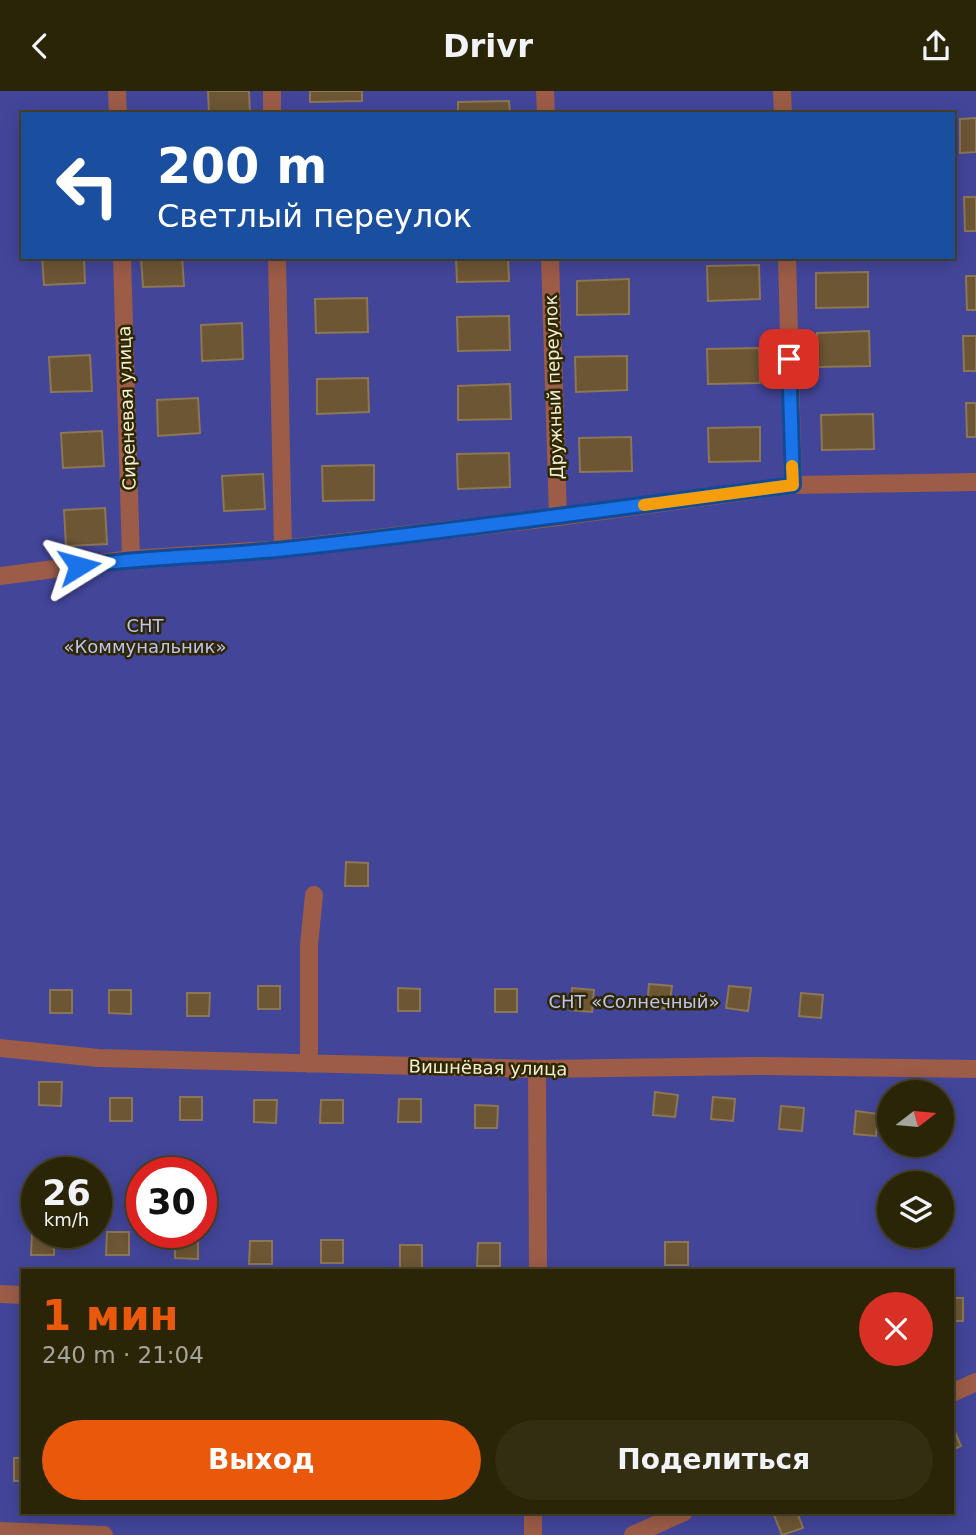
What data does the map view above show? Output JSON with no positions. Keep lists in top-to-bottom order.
{
  "streets": {
    "street": ["Дружный переулок", "Сиреневая улица", "Вишнёвая улица"]
  },
  "parks": ["СНТ «Коммунальник»", "СНТ «Солнечный»"],
  "north": "right",
  "page": {
    "header": "Drivr",
    "turn": ["200 m", "Светлый переулок"],
    "speed": "26 km/h",
    "limit": "30",
    "heading": ["1 мин", "240 m · 21:04"],
    "buttons": ["Выход", "Поделиться"]
  }
}
